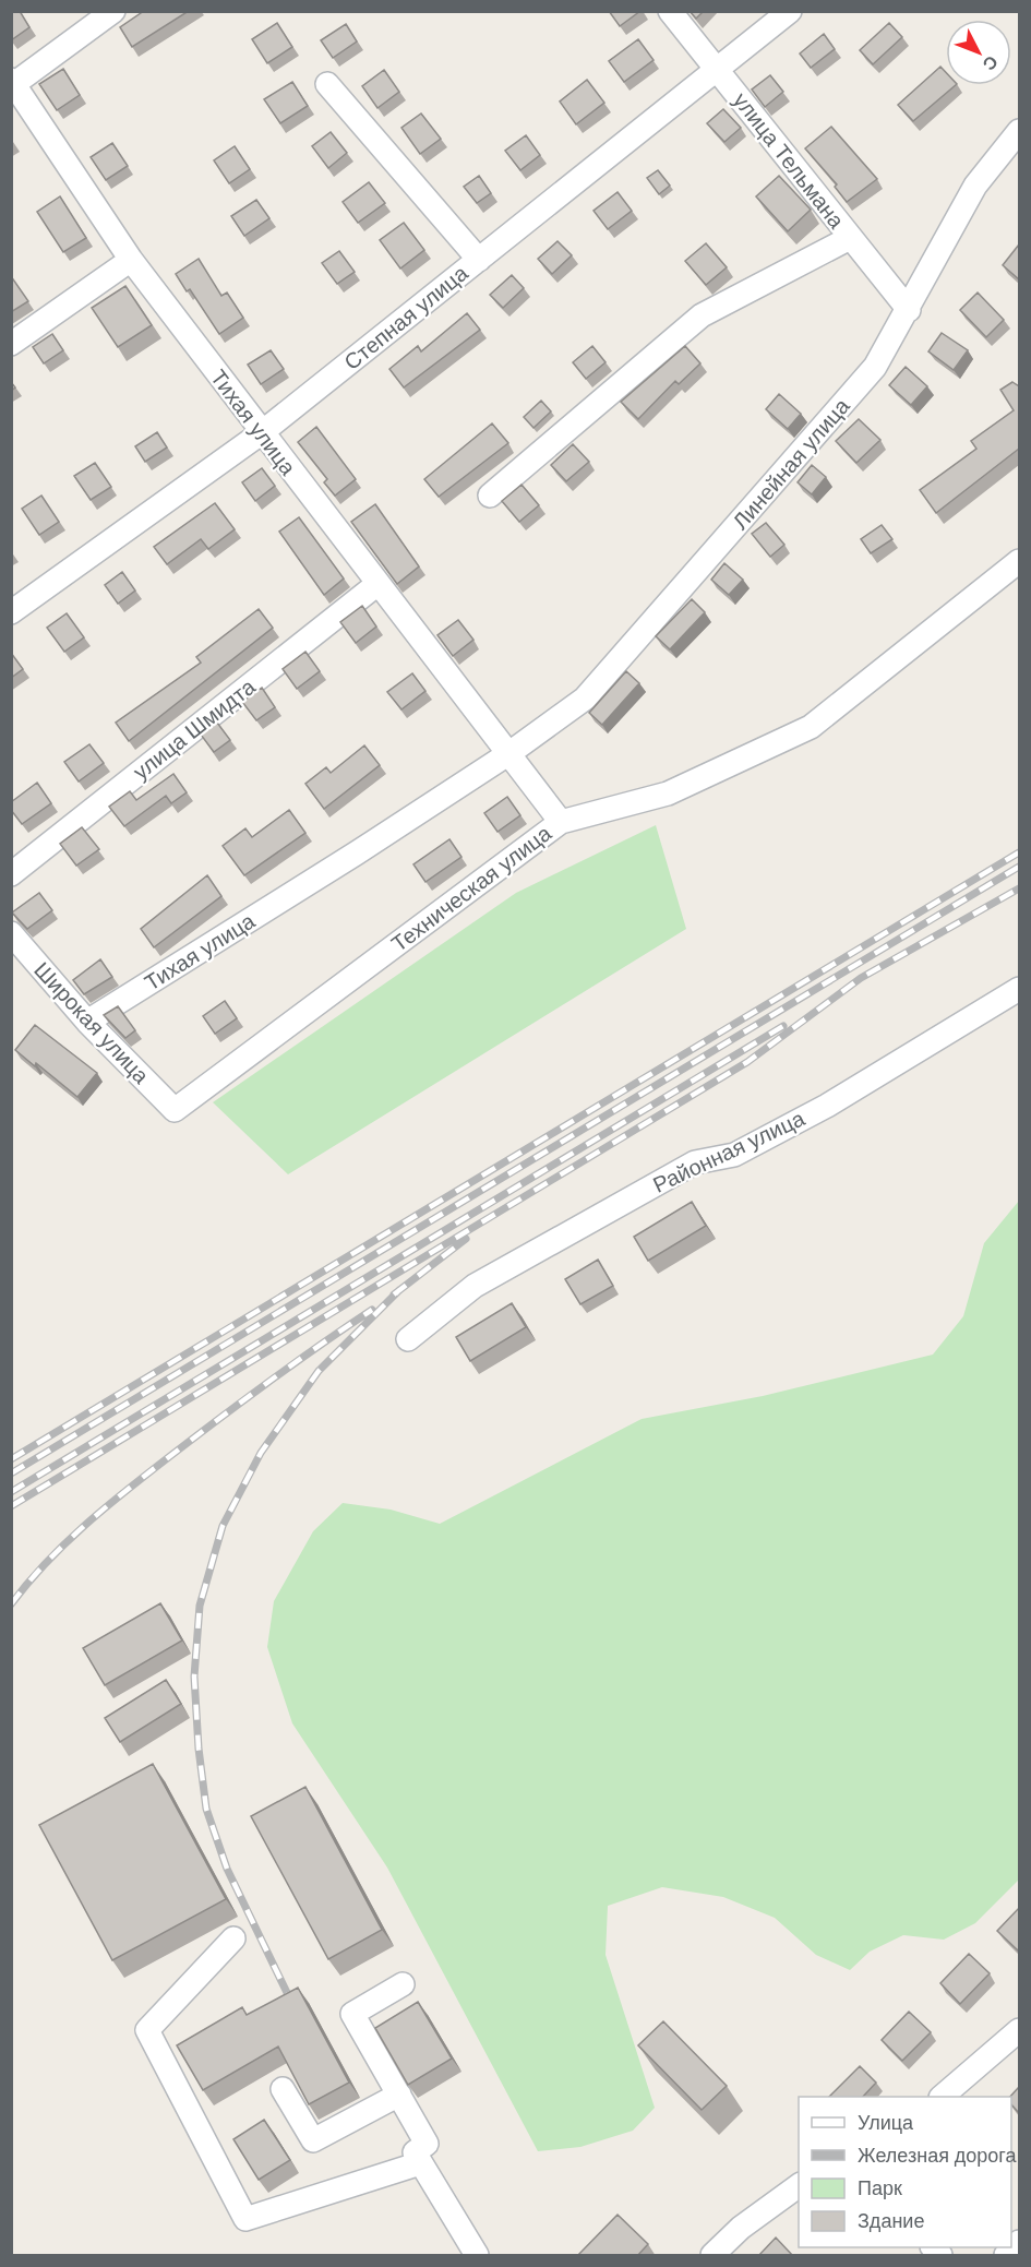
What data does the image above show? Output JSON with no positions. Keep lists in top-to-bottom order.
{
  "streets": {
    "street": [
      "улица Тельмана",
      "Степная улица",
      "Тихая улица",
      "Линейная улица",
      "улица Шмидта",
      "Техническая улица",
      "Широкая улица",
      "Районная улица"
    ]
  },
  "crossings": [
    ["улица Тельмана", "Степная улица"],
    ["улица Тельмана", "Линейная улица"],
    ["Степная улица", "Тихая улица"],
    ["Тихая улица", "Линейная улица"],
    ["Тихая улица", "улица Шмидта"],
    ["Тихая улица", "Техническая улица"],
    ["Тихая улица", "Широкая улица"],
    ["Техническая улица", "Широкая улица"]
  ],
  "legend": [
    "Улица",
    "Железная дорога",
    "Парк",
    "Здание"
  ],
  "north": "bottom right"
}
